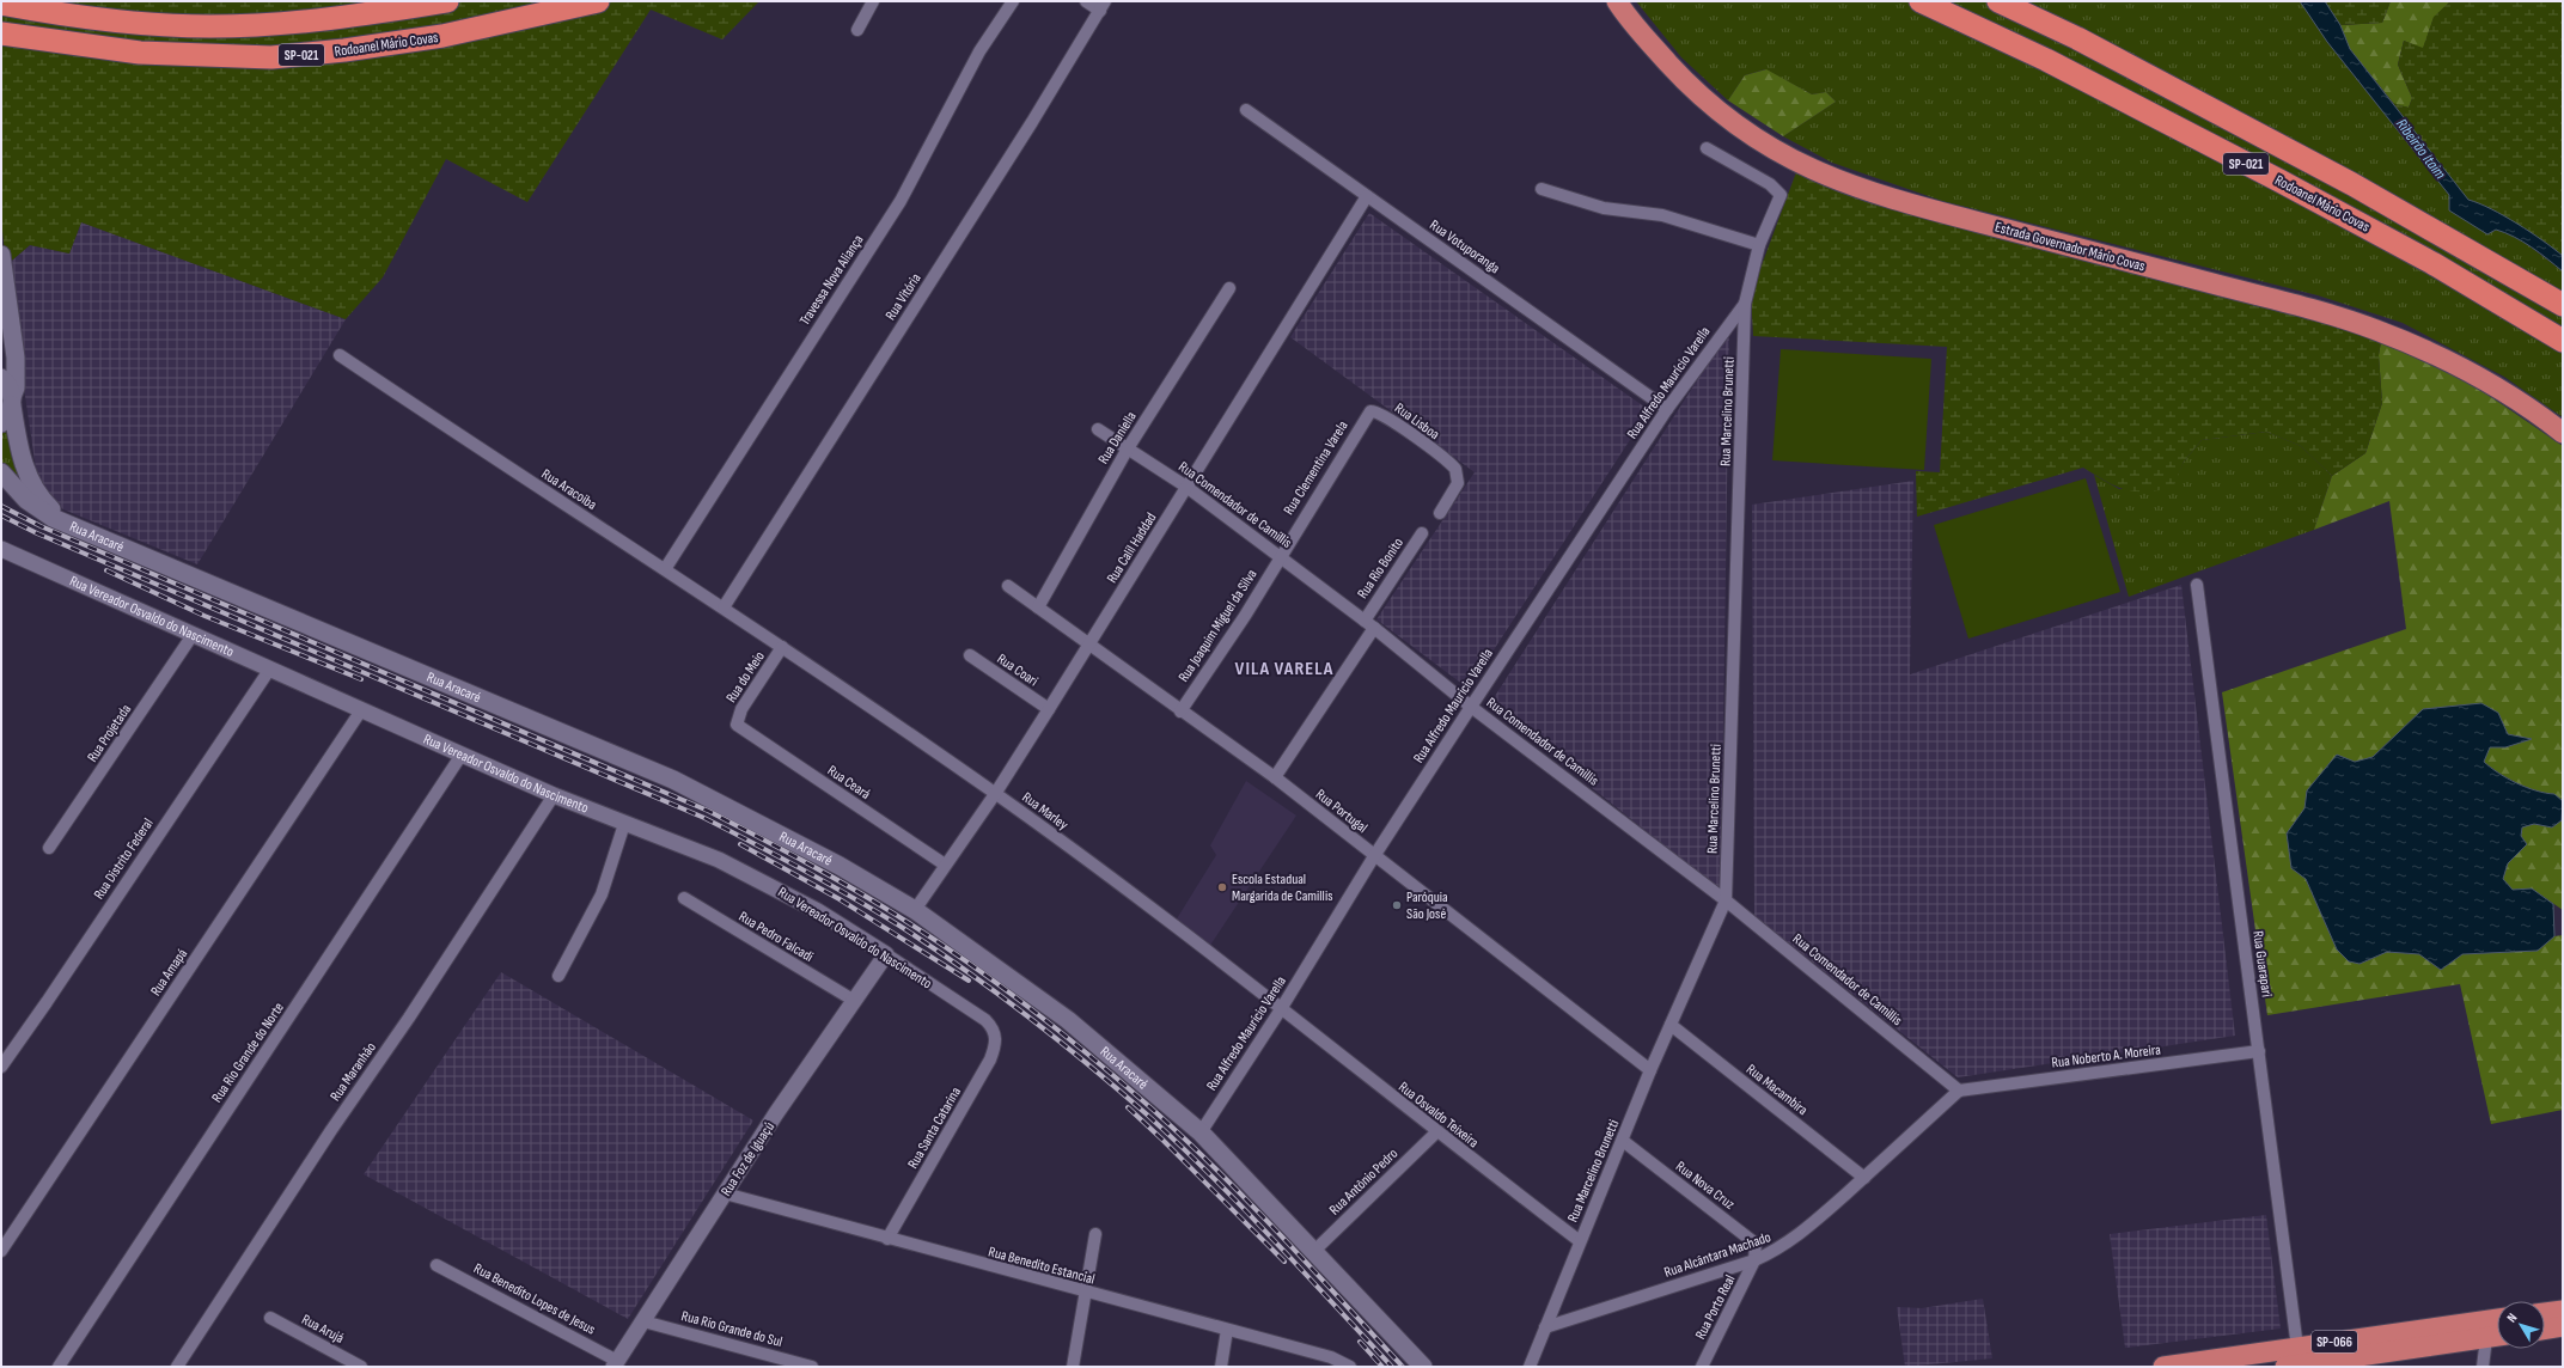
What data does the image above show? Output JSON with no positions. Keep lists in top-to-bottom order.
{
  "streets": {
    "highway": [
      "Rodoanel Mário Covas",
      "SP-021",
      "Estrada Governador Mário Covas",
      "SP-066"
    ],
    "main road": ["Rua Aracaré"],
    "street": [
      "Rua Votuporanga",
      "Travessa Nova Aliança",
      "Rua Vitória",
      "Rua Alfredo Maurício Varella",
      "Rua Marcelino Brunetti",
      "Rua Lisboa",
      "Rua Daniella",
      "Rua Clementina Varela",
      "Rua Aracoiba",
      "Rua Comendador de Camillis",
      "Rua Calil Haddad",
      "Rua Rio Bonito",
      "Rua Vereador Osvaldo do Nascimento",
      "Rua Joaquim Miguel da Silva",
      "Rua Coari",
      "Rua do Meio",
      "Rua Projetada",
      "Rua Ceará",
      "Rua Marley",
      "Rua Portugal",
      "Rua Distrito Federal",
      "Rua Pedro Falcadi",
      "Rua Guarapari",
      "Rua Amapá",
      "Rua Rio Grande do Norte",
      "Rua Noberto A. Moreira",
      "Rua Maranhão",
      "Rua Macambira",
      "Rua Osvaldo Teixeira",
      "Rua Santa Catarina",
      "Rua Foz de Iguaçú",
      "Rua Antônio Pedro",
      "Rua Nova Cruz",
      "Rua Alcântara Machado",
      "Rua Benedito Estancial",
      "Rua Benedito Lopes de Jesus",
      "Rua Porto Real",
      "Rua Arujá",
      "Rua Rio Grande do Sul"
    ]
  },
  "crossings": [
    ["Rua Votuporanga", "Rua Alfredo Maurício Varella"],
    ["Rua Votuporanga", "Rua Calil Haddad"],
    ["Travessa Nova Aliança", "Rua Aracoiba"],
    ["Rua Vitória", "Rua Aracoiba"],
    ["Rua Alfredo Maurício Varella", "Rua Marcelino Brunetti"],
    ["Rua Alfredo Maurício Varella", "Rua Comendador de Camillis"],
    ["Rua Alfredo Maurício Varella", "Rua Aracaré"],
    ["Rua Alfredo Maurício Varella", "Rua Marley"],
    ["Rua Alfredo Maurício Varella", "Rua Portugal"],
    ["Rua Alfredo Maurício Varella", "Rua Osvaldo Teixeira"],
    ["Rua Marcelino Brunetti", "Rua Comendador de Camillis"],
    ["Rua Marcelino Brunetti", "Rua Portugal"],
    ["Rua Marcelino Brunetti", "Rua Macambira"],
    ["Rua Marcelino Brunetti", "Rua Osvaldo Teixeira"],
    ["Rua Marcelino Brunetti", "Rua Nova Cruz"],
    ["Rua Marcelino Brunetti", "Rua Alcântara Machado"],
    ["Rua Lisboa", "Rua Clementina Varela"],
    ["Rua Daniella", "Rua Comendador de Camillis"],
    ["Rua Daniella", "Rua Portugal"],
    ["Rua Clementina Varela", "Rua Comendador de Camillis"],
    ["Rua Clementina Varela", "Rua Joaquim Miguel da Silva"],
    ["Rua Aracoiba", "Rua do Meio"],
    ["Rua Aracoiba", "Rua Marley"],
    ["Rua Comendador de Camillis", "Rua Calil Haddad"],
    ["Rua Comendador de Camillis", "Rua Rio Bonito"],
    ["Rua Comendador de Camillis", "Rua Joaquim Miguel da Silva"],
    ["Rua Comendador de Camillis", "Rua Noberto A. Moreira"],
    ["Rua Comendador de Camillis", "Rua Alcântara Machado"],
    ["Rua Aracaré", "Rua Calil Haddad"],
    ["Rua Aracaré", "Rua Antônio Pedro"],
    ["Rua Calil Haddad", "Rua Coari"],
    ["Rua Calil Haddad", "Rua Ceará"],
    ["Rua Calil Haddad", "Rua Marley"],
    ["Rua Calil Haddad", "Rua Portugal"],
    ["Rua Rio Bonito", "Rua Portugal"],
    ["Rua Vereador Osvaldo do Nascimento", "Rua Projetada"],
    ["Rua Vereador Osvaldo do Nascimento", "Rua Distrito Federal"],
    ["Rua Vereador Osvaldo do Nascimento", "Rua Amapá"],
    ["Rua Vereador Osvaldo do Nascimento", "Rua Rio Grande do Norte"],
    ["Rua Vereador Osvaldo do Nascimento", "Rua Maranhão"],
    ["Rua Vereador Osvaldo do Nascimento", "Rua Santa Catarina"],
    ["Rua Vereador Osvaldo do Nascimento", "Rua Foz de Iguaçú"],
    ["Rua Joaquim Miguel da Silva", "Rua Portugal"],
    ["Rua do Meio", "Rua Ceará"],
    ["Rua do Meio", "Rua Marley"],
    ["Rua Marley", "Rua Osvaldo Teixeira"],
    ["Rua Pedro Falcadi", "Rua Foz de Iguaçú"],
    ["Rua Guarapari", "Rua Noberto A. Moreira"],
    ["Rua Guarapari", "SP-066"],
    ["Rua Noberto A. Moreira", "Rua Alcântara Machado"],
    ["Rua Macambira", "Rua Alcântara Machado"],
    ["Rua Osvaldo Teixeira", "Rua Antônio Pedro"],
    ["Rua Santa Catarina", "Rua Benedito Estancial"],
    ["Rua Foz de Iguaçú", "Rua Benedito Estancial"],
    ["Rua Foz de Iguaçú", "Rua Benedito Lopes de Jesus"],
    ["Rua Foz de Iguaçú", "Rua Rio Grande do Sul"],
    ["Rua Nova Cruz", "Rua Alcântara Machado"],
    ["Rua Nova Cruz", "Rua Porto Real"],
    ["Rua Alcântara Machado", "Rua Porto Real"]
  ],
  "districts": ["VILA VARELA"],
  "water": ["Ribeirão Itaim"],
  "places": ["Escola Estadual Margarida de Camillis", "Paróquia São José"],
  "north": "top left"
}
